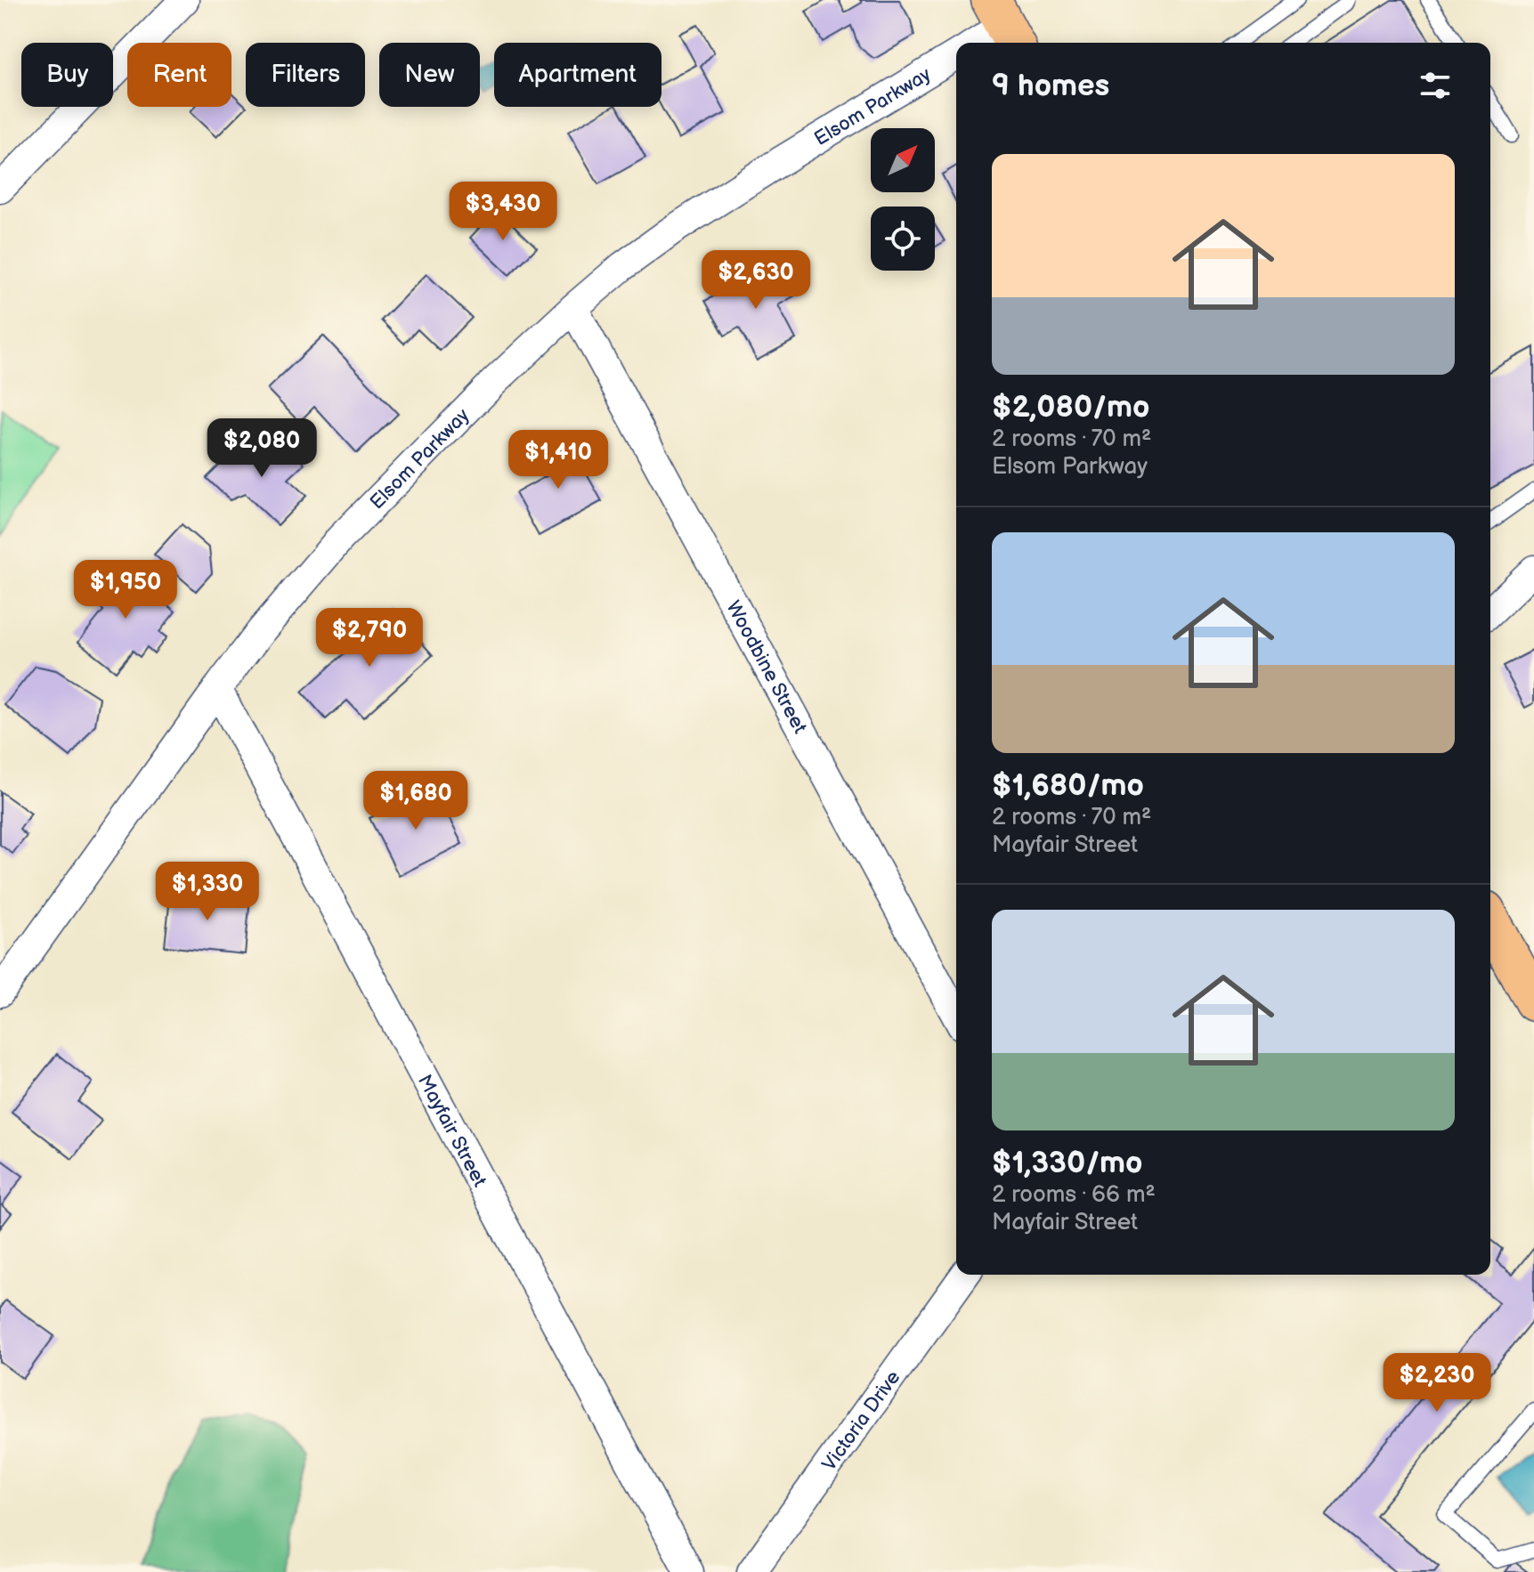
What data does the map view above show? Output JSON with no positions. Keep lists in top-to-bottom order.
{
  "streets": {
    "street": [
      "Elsom Parkway",
      "Woodbine Street",
      "Mayfair Street",
      "Victoria Drive"
    ]
  },
  "crossings": [
    ["Elsom Parkway", "Woodbine Street"],
    ["Elsom Parkway", "Mayfair Street"]
  ],
  "north": "top right",
  "page": {
    "chip": [
      "Buy",
      "Rent",
      "Filters",
      "New",
      "Apartment"
    ],
    "heading": "9 homes",
    "list": [
      {
        "name": "$2,080/mo",
        "note": "2 rooms · 70 m² · Elsom Parkway"
      },
      {
        "name": "$1,680/mo",
        "note": "2 rooms · 70 m² · Mayfair Street"
      },
      {
        "name": "$1,330/mo",
        "note": "2 rooms · 66 m² · Mayfair Street"
      }
    ],
    "price": [
      "$3,430",
      "$2,630",
      "$2,080",
      "$1,410",
      "$1,950",
      "$2,790",
      "$1,680",
      "$1,330",
      "$2,230"
    ]
  }
}
